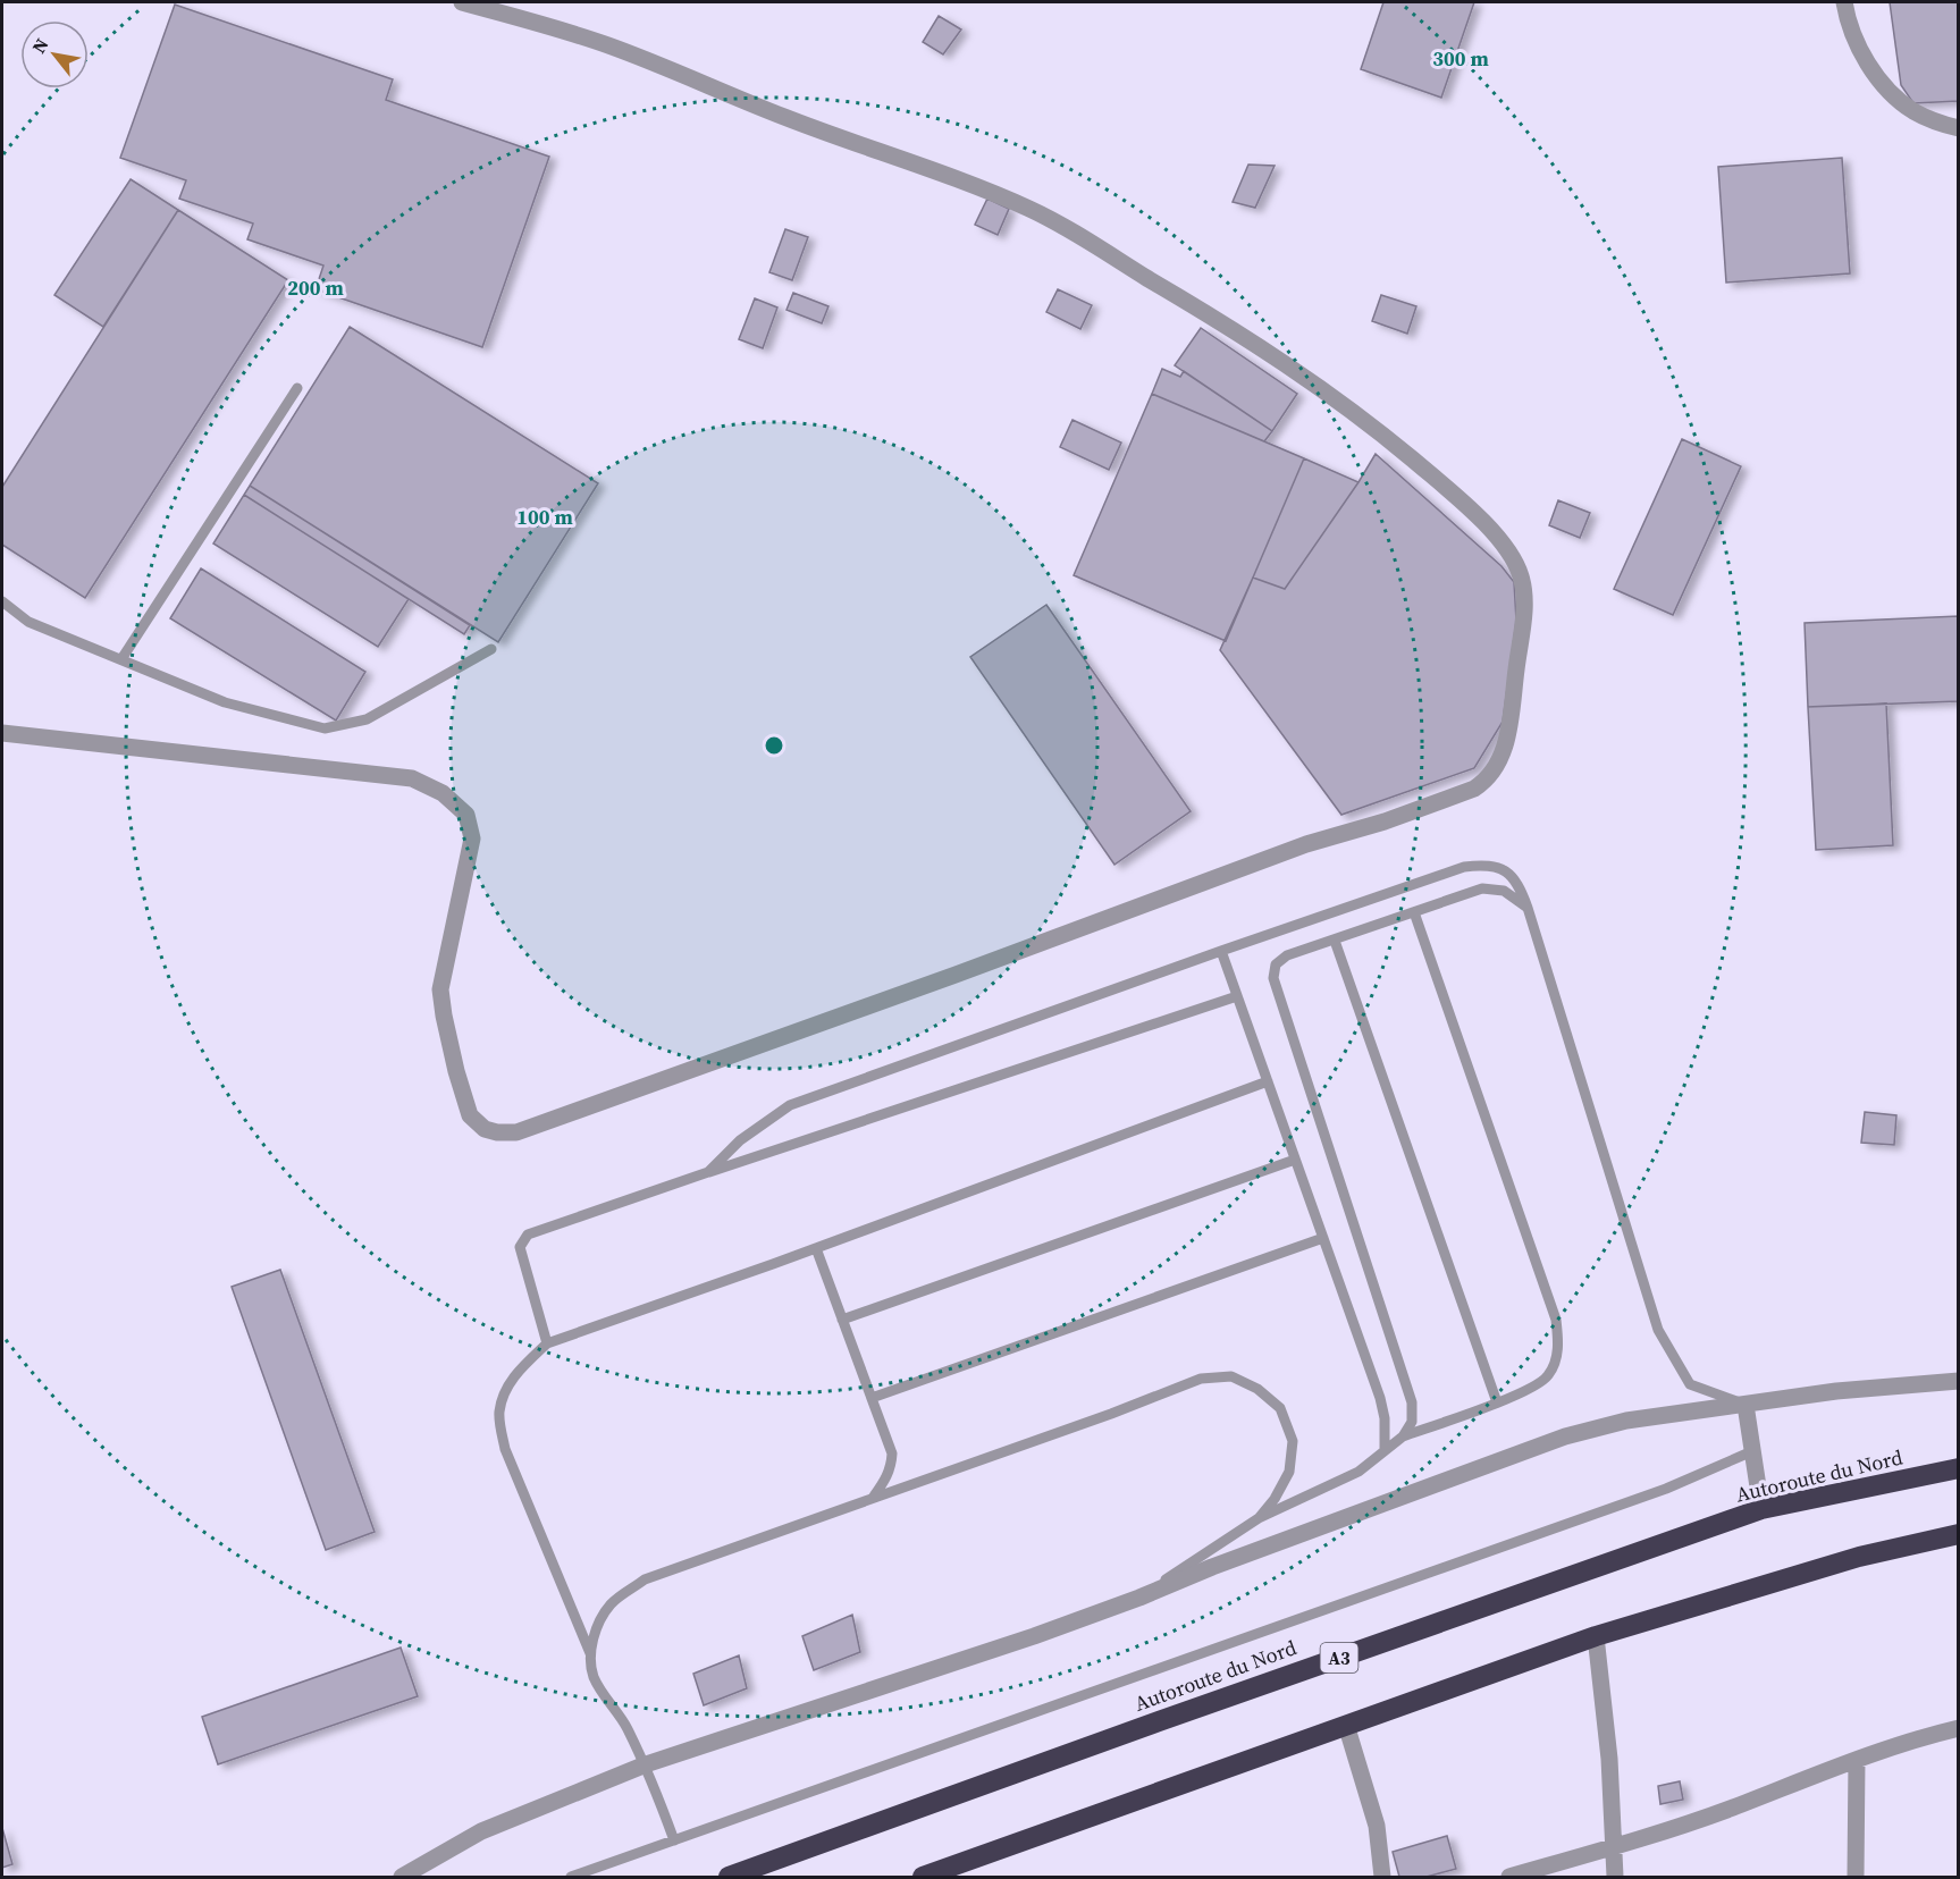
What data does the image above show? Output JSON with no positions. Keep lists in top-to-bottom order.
{
  "streets": {
    "highway": ["Autoroute du Nord", "A3"]
  },
  "north": "top left",
  "rings": ["300 m", "200 m", "100 m"]
}
